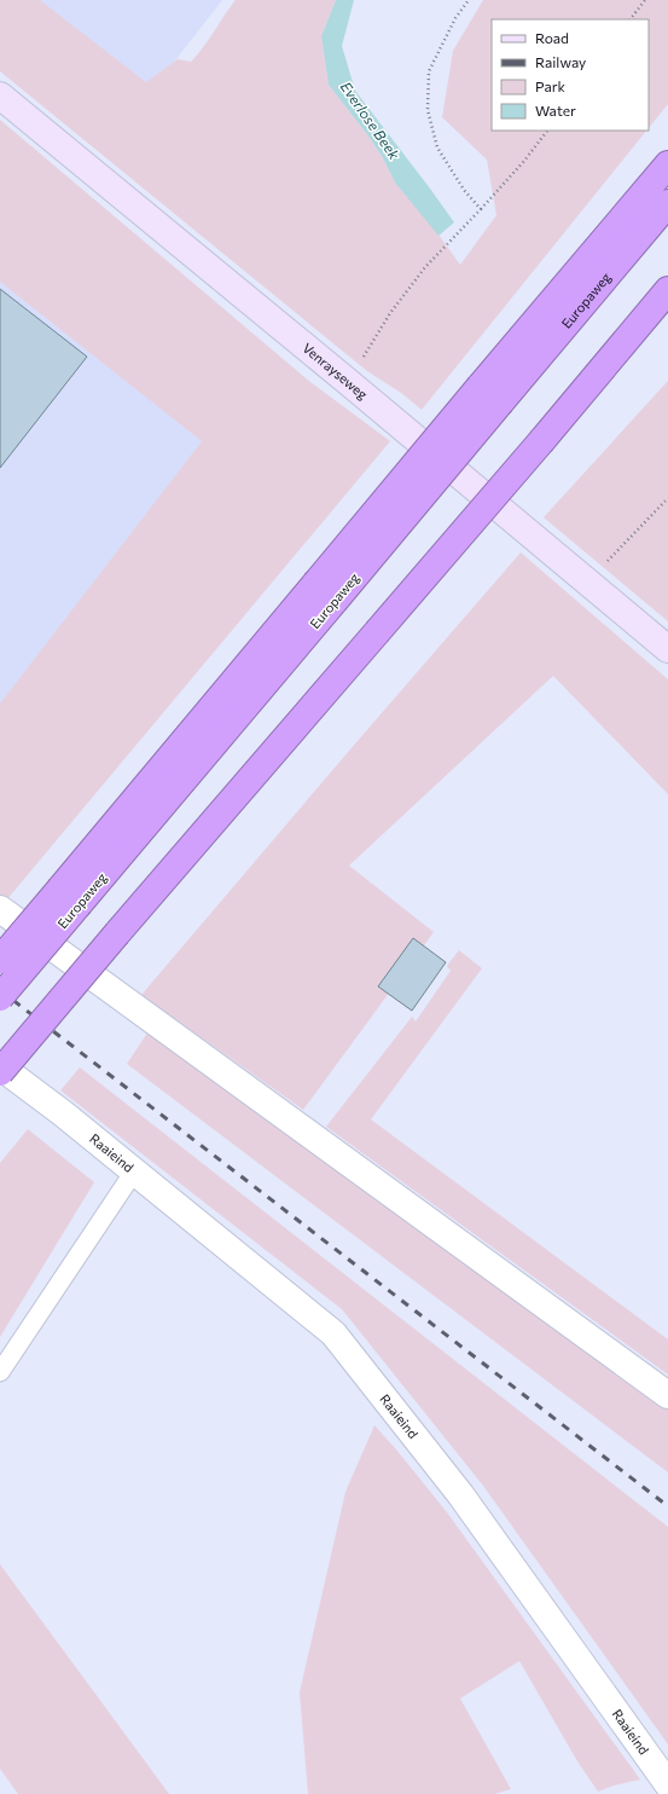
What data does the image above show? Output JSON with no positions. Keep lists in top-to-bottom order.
{
  "streets": {
    "highway": ["Europaweg"],
    "main road": ["Venrayseweg"],
    "street": ["Raaieind"]
  },
  "water": ["Everlose Beek"],
  "legend": [
    "Road",
    "Railway",
    "Park",
    "Water"
  ]
}
